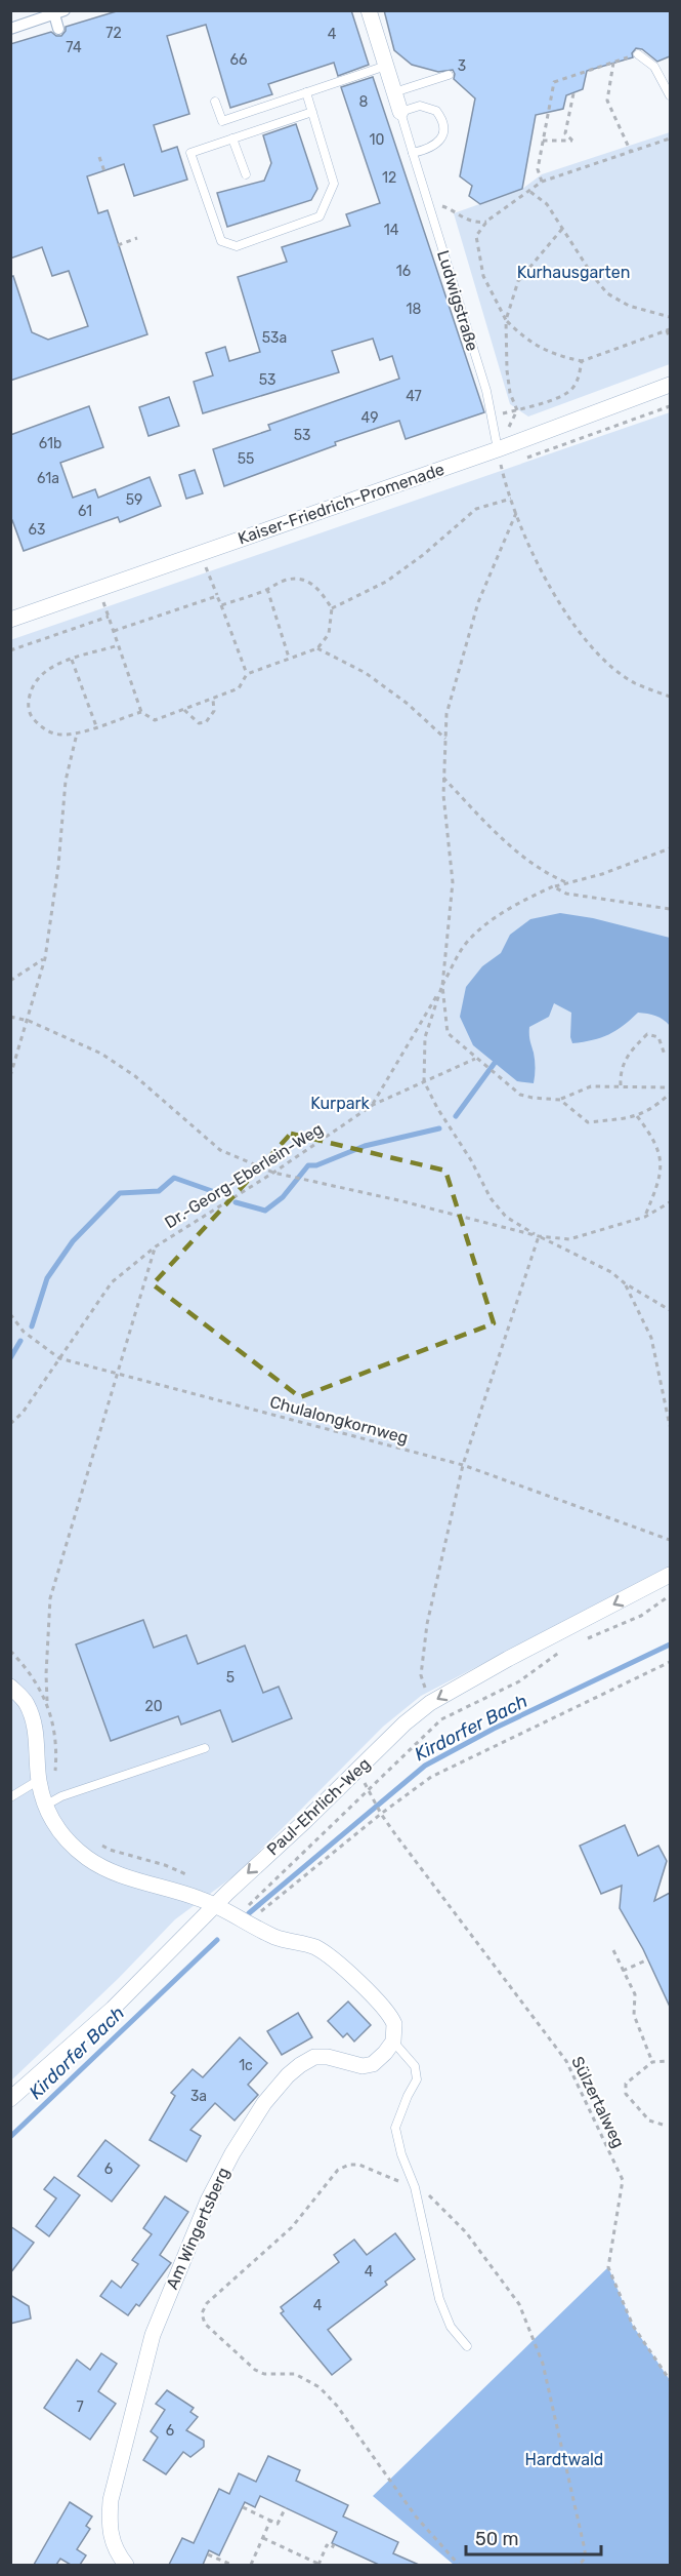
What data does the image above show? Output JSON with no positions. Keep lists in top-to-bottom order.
{
  "streets": {
    "street": [
      "Ludwigstraße",
      "Kaiser-Friedrich-Promenade",
      "Paul-Ehrlich-Weg",
      "Am Wingertsberg"
    ],
    "path": ["Dr.-Georg-Eberlein-Weg", "Chulalongkornweg", "Sülzertalweg"]
  },
  "crossings": [
    ["Ludwigstraße", "Kaiser-Friedrich-Promenade"],
    ["Dr.-Georg-Eberlein-Weg", "Chulalongkornweg"]
  ],
  "one_way": ["Paul-Ehrlich-Weg"],
  "water": ["Kirdorfer Bach"],
  "parks": ["Kurhausgarten", "Kurpark", "Hardtwald"],
  "house_numbers": [
    "72",
    "4",
    "74",
    "66",
    "3",
    "8",
    "10",
    "12",
    "14",
    "16",
    "18",
    "53a",
    "53",
    "47",
    "49",
    "53",
    "61b",
    "55",
    "61a",
    "59",
    "61",
    "63",
    "5",
    "20",
    "1c",
    "3a",
    "6",
    "4",
    "4",
    "7",
    "6"
  ],
  "scale_bar": "50 m"
}
